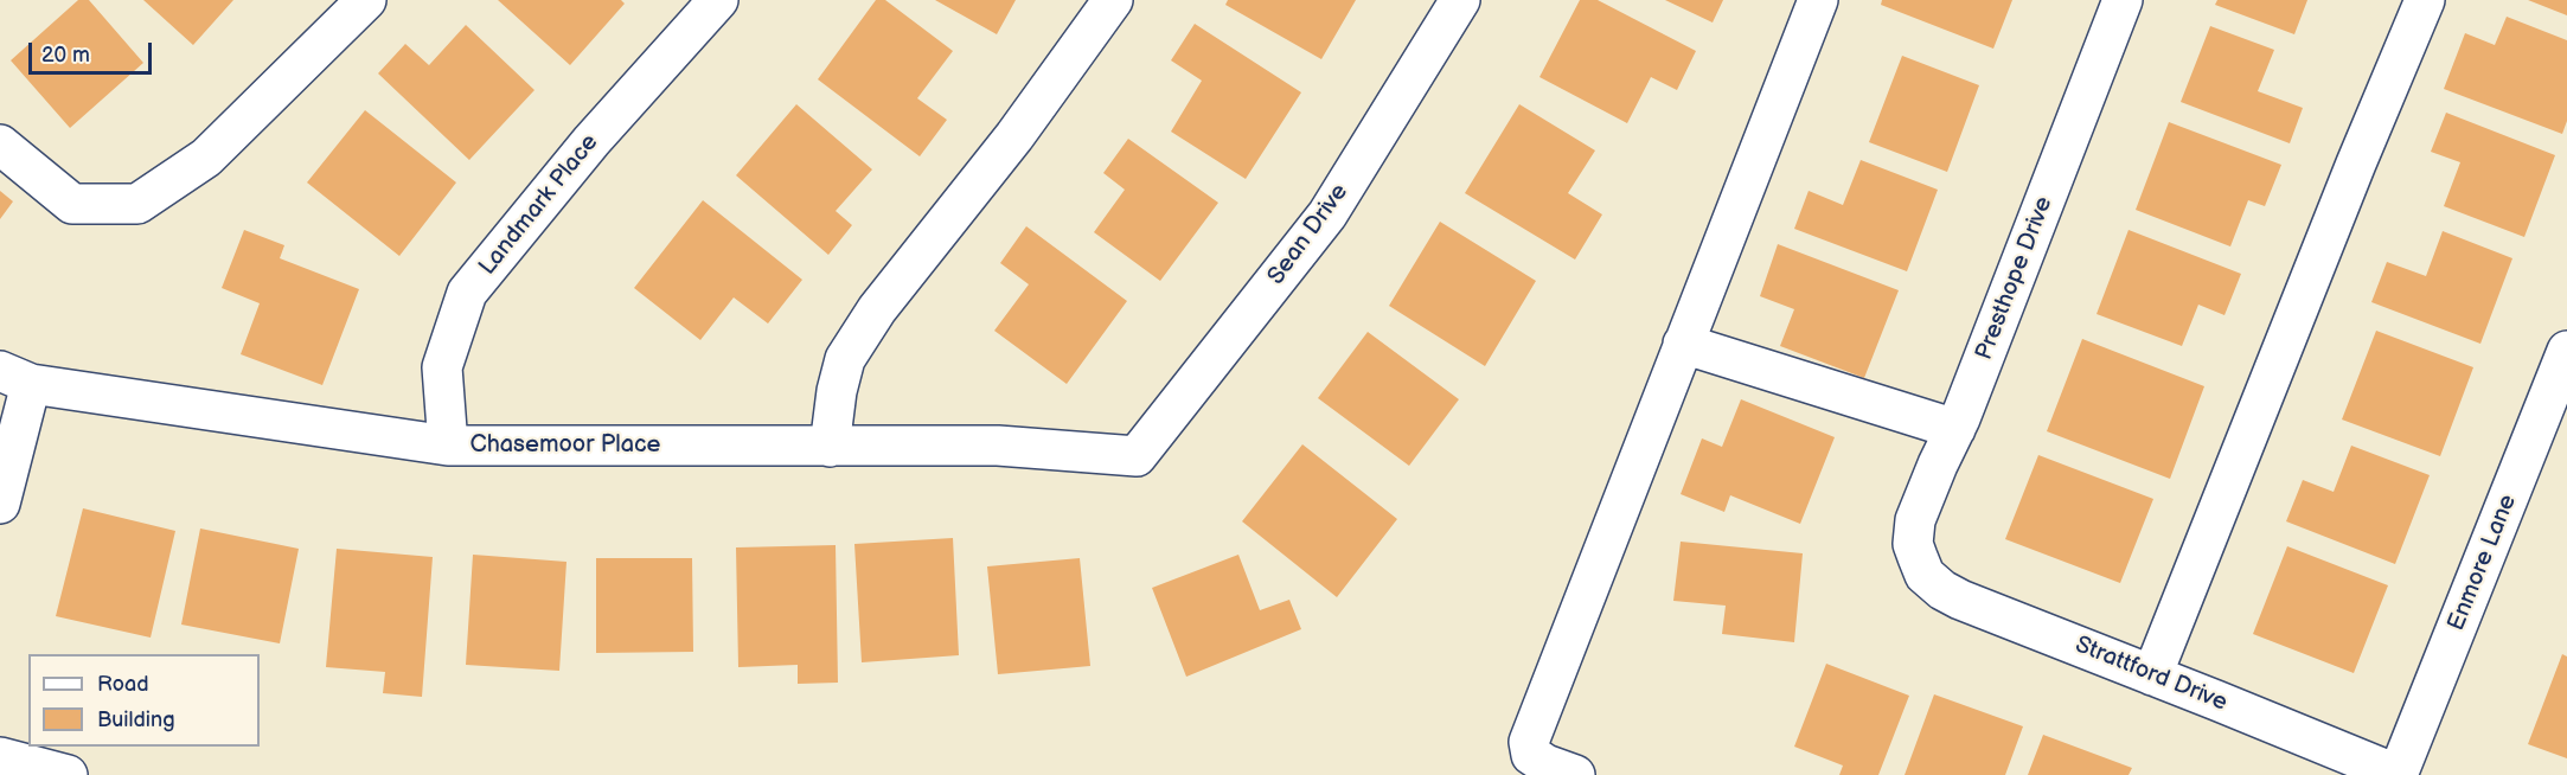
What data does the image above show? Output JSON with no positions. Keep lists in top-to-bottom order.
{
  "streets": {
    "street": [
      "Landmark Place",
      "Sean Drive",
      "Presthope Drive",
      "Chasemoor Place",
      "Enmore Lane",
      "Strattford Drive"
    ]
  },
  "crossings": [
    ["Landmark Place", "Chasemoor Place"],
    ["Sean Drive", "Chasemoor Place"],
    ["Presthope Drive", "Strattford Drive"],
    ["Enmore Lane", "Strattford Drive"]
  ],
  "legend": ["Road", "Building"],
  "scale_bar": "20 m"
}
